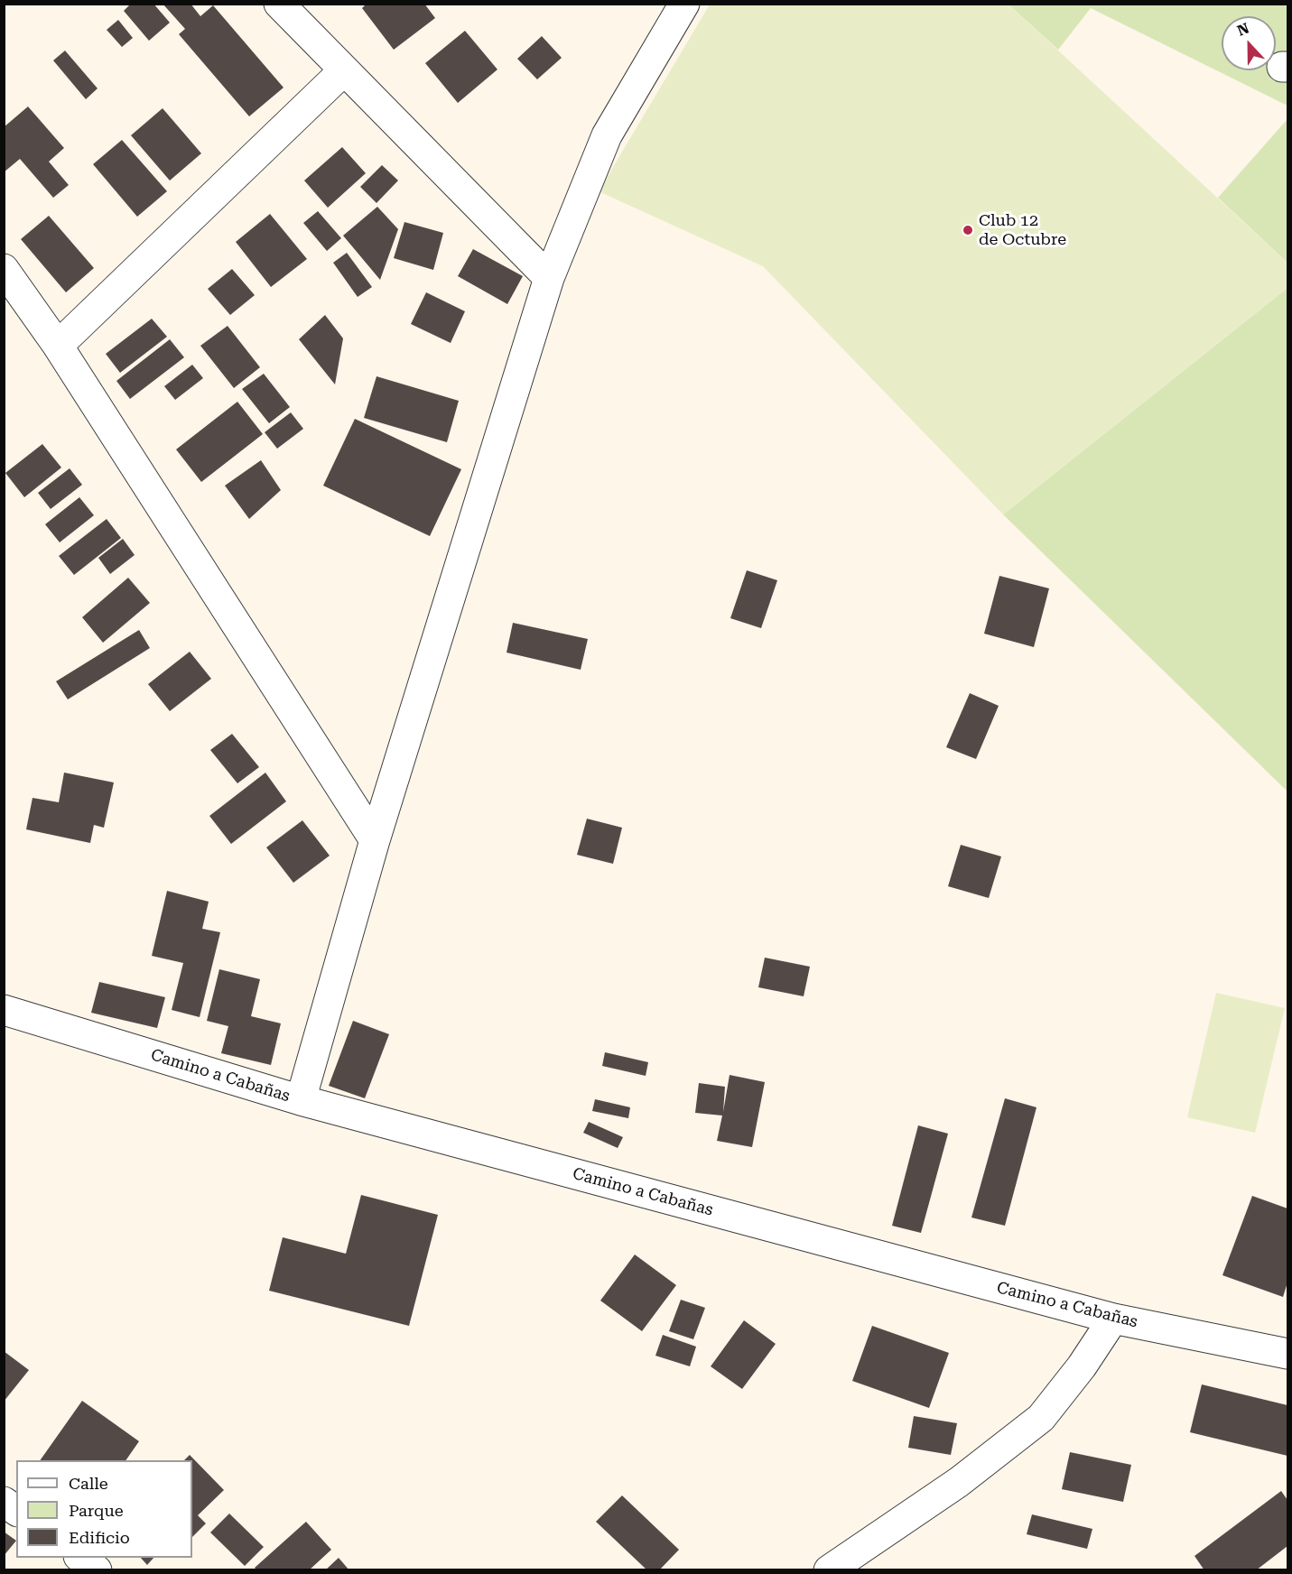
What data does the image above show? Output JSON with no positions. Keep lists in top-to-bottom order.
{
  "streets": {
    "street": ["Camino a Cabañas"]
  },
  "places": ["Club 12 de Octubre"],
  "legend": ["Calle", "Parque", "Edificio"],
  "north": "top"
}
